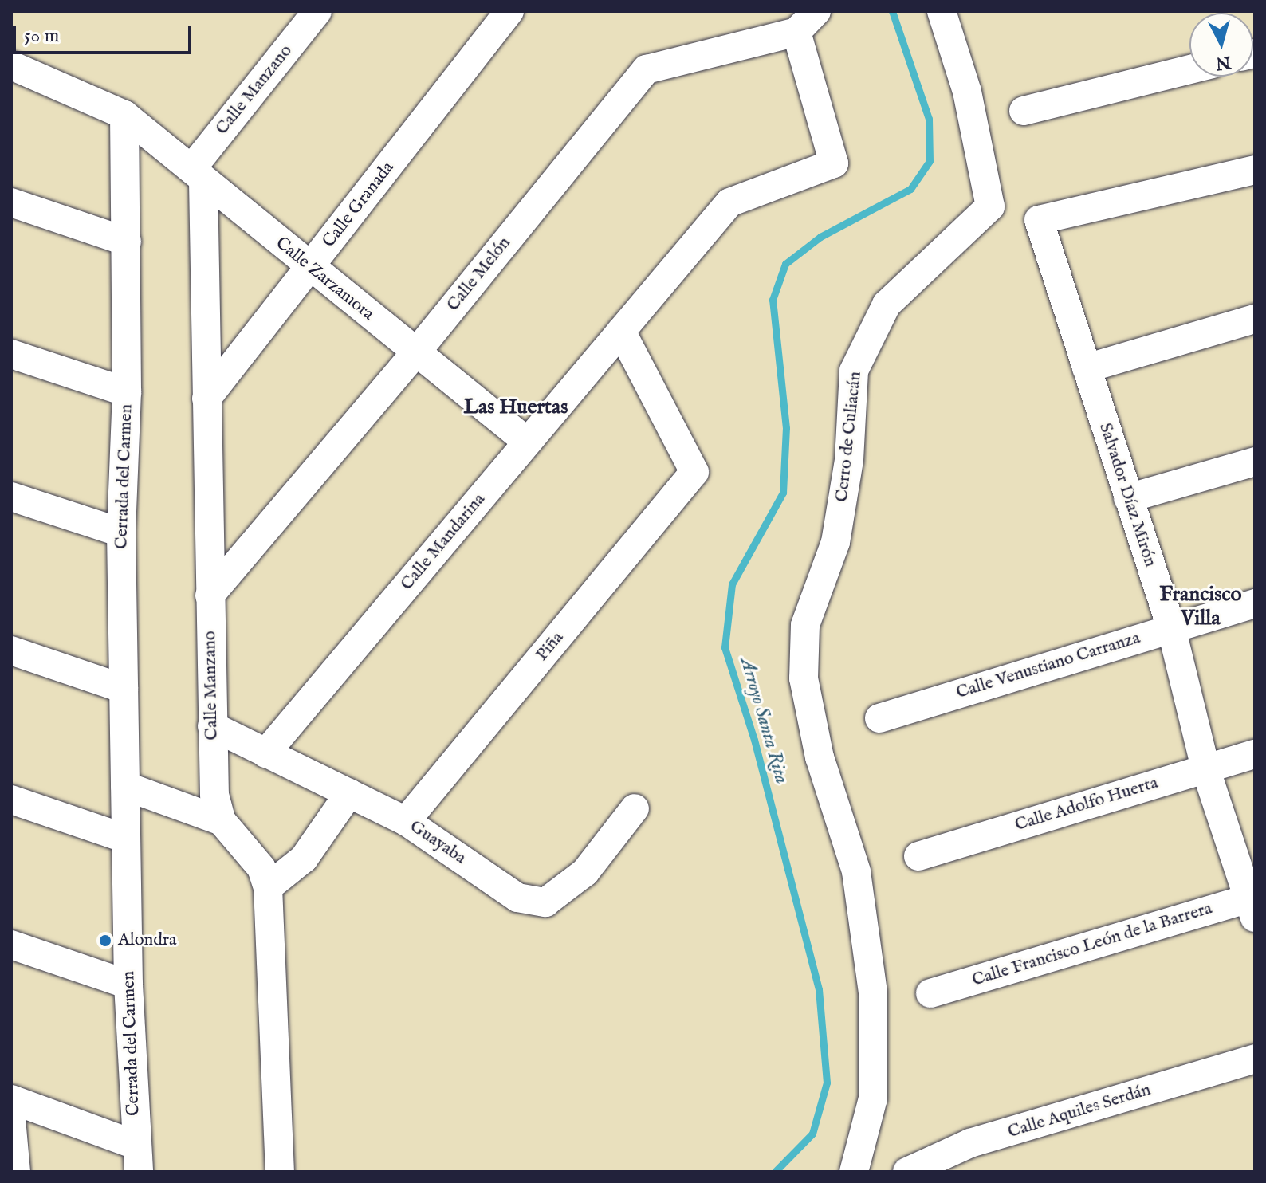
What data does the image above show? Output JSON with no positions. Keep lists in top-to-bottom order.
{
  "streets": {
    "street": [
      "Calle Manzano",
      "Calle Granada",
      "Calle Melón",
      "Calle Zarzamora",
      "Cerro de Culiacán",
      "Cerrada del Carmen",
      "Salvador Díaz Mirón",
      "Calle Mandarina",
      "Piña",
      "Calle Venustiano Carranza",
      "Calle Adolfo Huerta",
      "Guayaba",
      "Calle Francisco León de la Barrera",
      "Calle Aquiles Serdán"
    ]
  },
  "crossings": [
    ["Calle Manzano", "Calle Granada"],
    ["Calle Manzano", "Calle Melón"],
    ["Calle Manzano", "Calle Zarzamora"],
    ["Calle Manzano", "Guayaba"],
    ["Calle Granada", "Calle Zarzamora"],
    ["Calle Melón", "Calle Zarzamora"],
    ["Calle Melón", "Calle Mandarina"],
    ["Calle Zarzamora", "Cerrada del Carmen"],
    ["Calle Zarzamora", "Calle Mandarina"],
    ["Salvador Díaz Mirón", "Calle Venustiano Carranza"],
    ["Salvador Díaz Mirón", "Calle Adolfo Huerta"],
    ["Salvador Díaz Mirón", "Calle Francisco León de la Barrera"],
    ["Calle Mandarina", "Piña"],
    ["Calle Mandarina", "Guayaba"],
    ["Piña", "Guayaba"]
  ],
  "districts": ["Las Huertas", "Francisco Villa"],
  "water": ["Arroyo Santa Rita"],
  "places": ["Alondra"],
  "scale_bar": "50 m",
  "north": "bottom"
}
